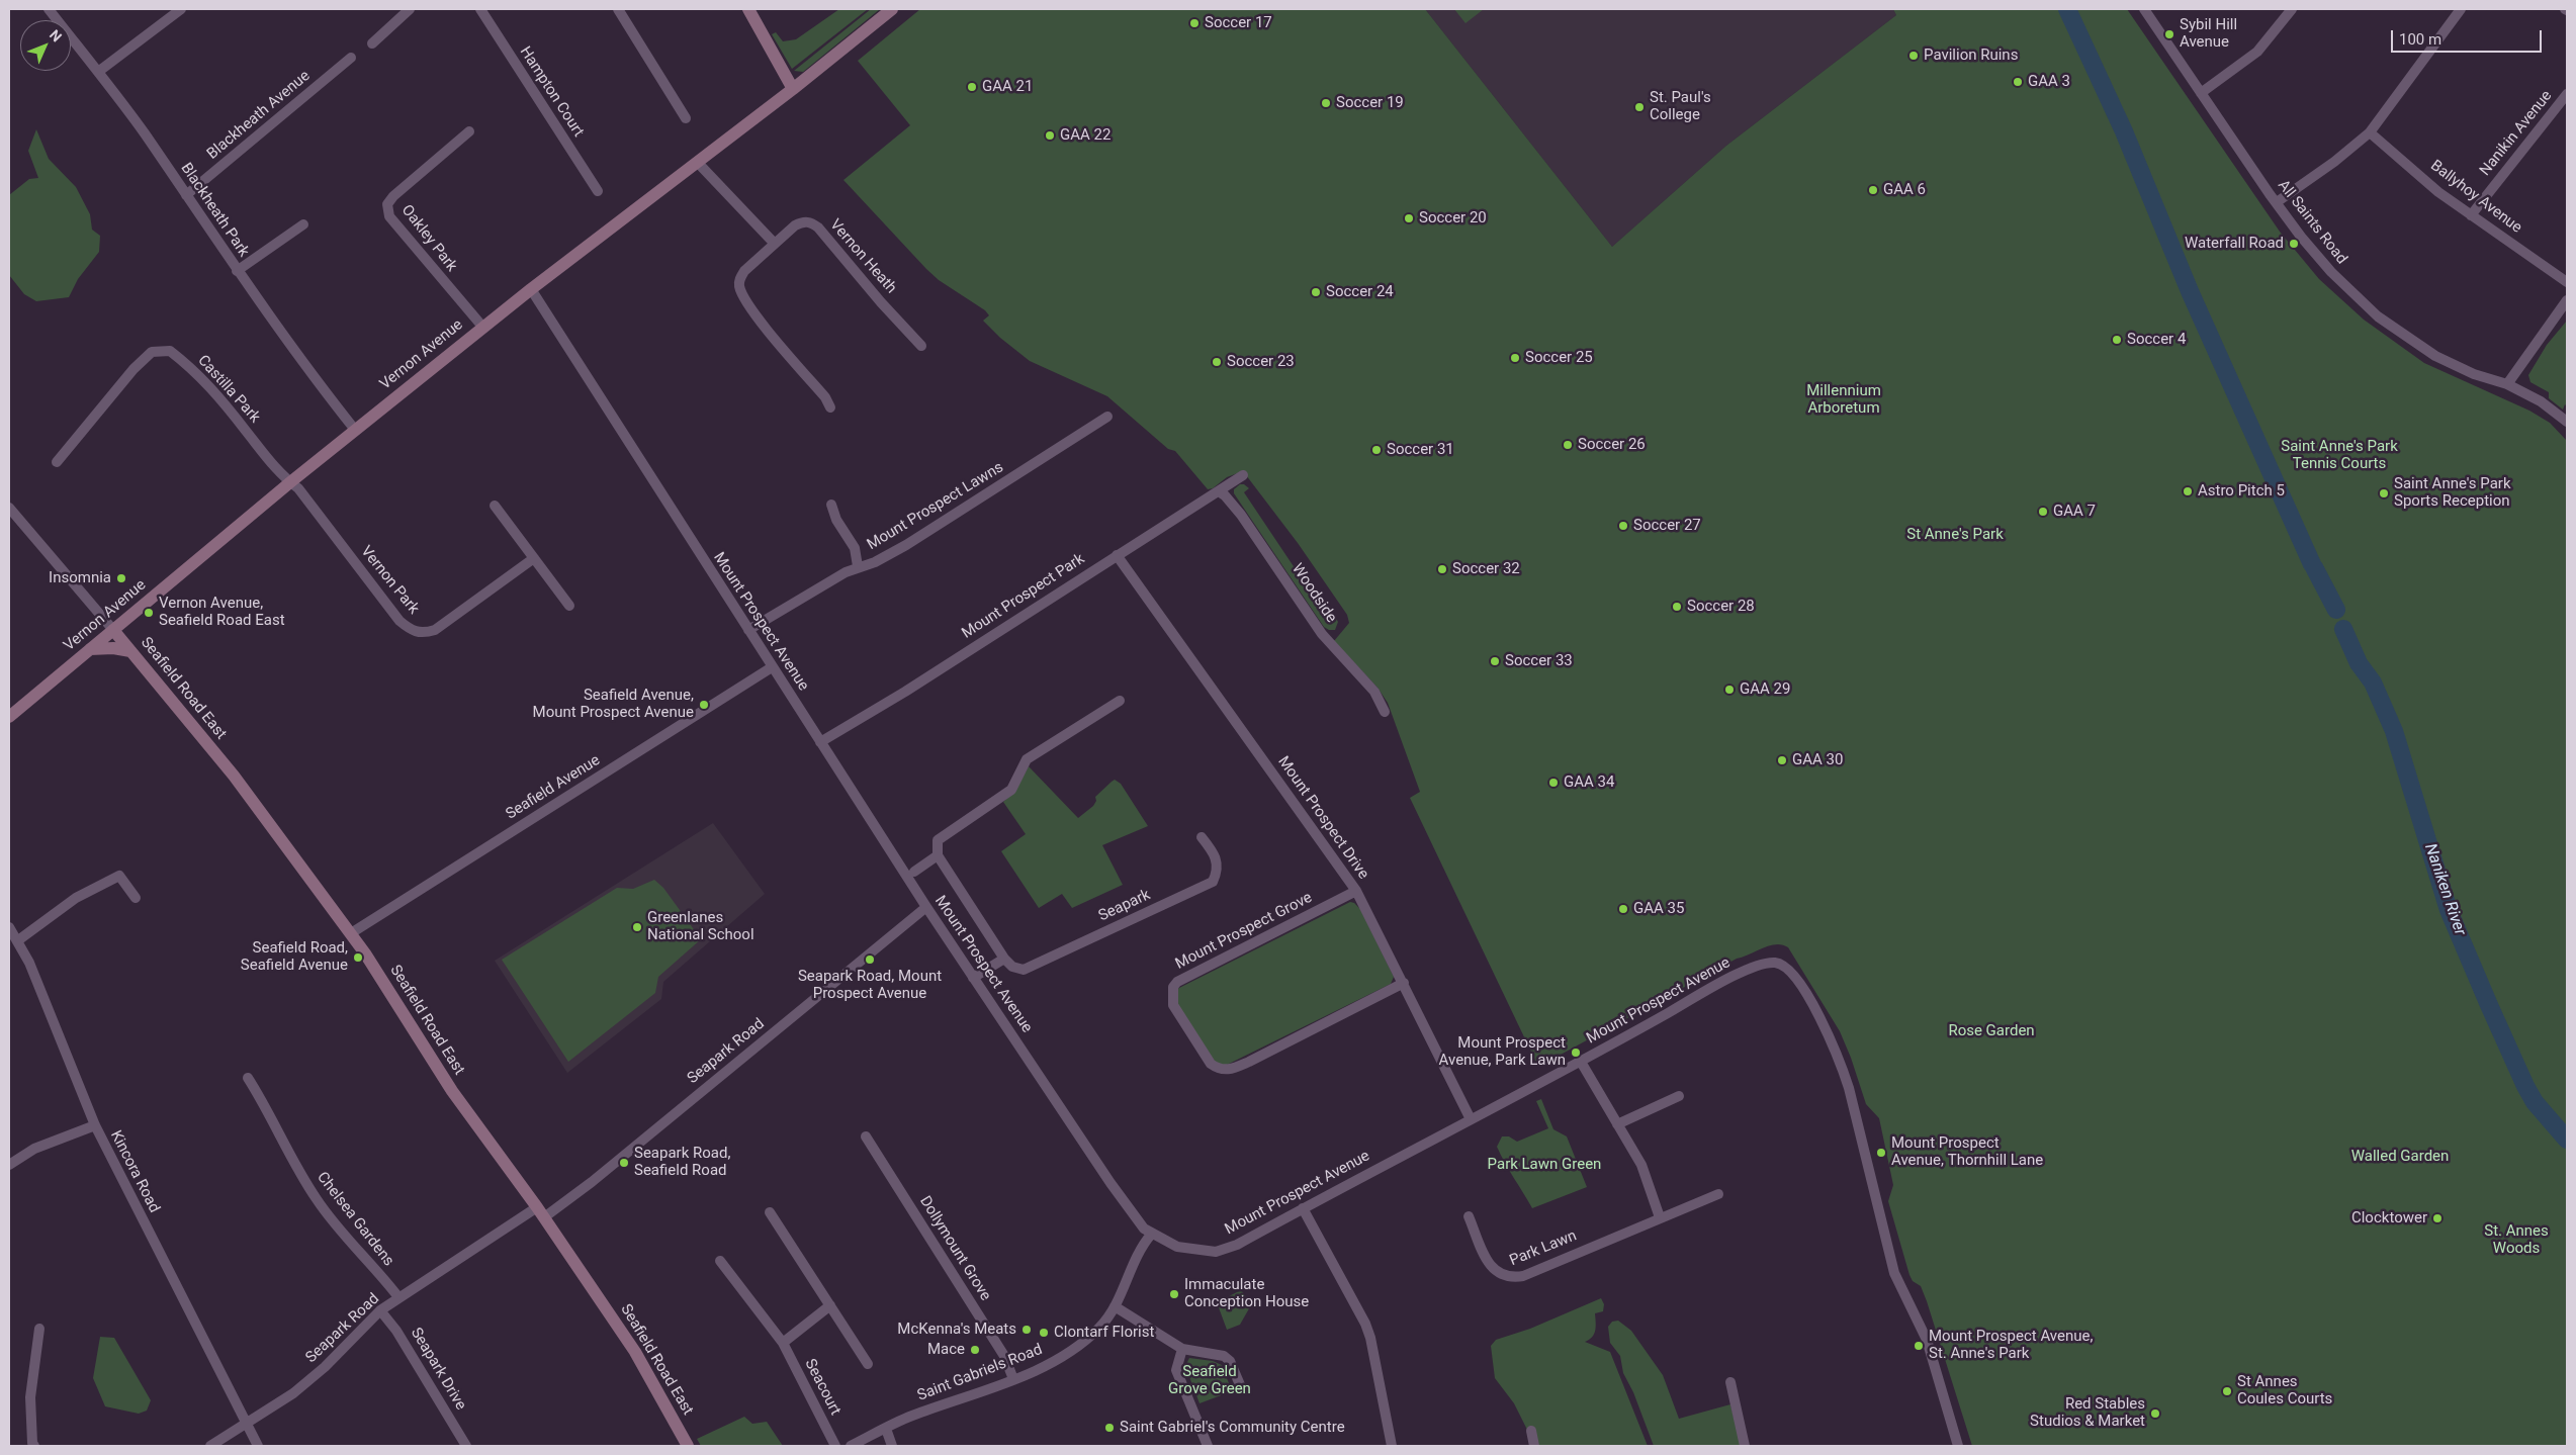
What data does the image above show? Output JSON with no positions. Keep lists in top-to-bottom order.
{
  "streets": {
    "main road": ["Vernon Avenue", "Seafield Road East"],
    "street": [
      "Hampton Court",
      "Blackheath Avenue",
      "Nanikin Avenue",
      "Ballyhoy Avenue",
      "Blackheath Park",
      "All Saints Road",
      "Oakley Park",
      "Vernon Heath",
      "Castilla Park",
      "Mount Prospect Lawns",
      "Vernon Park",
      "Woodside",
      "Mount Prospect Park",
      "Mount Prospect Avenue",
      "Seafield Avenue",
      "Mount Prospect Drive",
      "Seapark",
      "Mount Prospect Grove",
      "Seapark Road",
      "Kincora Road",
      "Chelsea Gardens",
      "Dollymount Grove",
      "Park Lawn",
      "Seapark Drive",
      "Saint Gabriels Road",
      "Seacourt"
    ]
  },
  "crossings": [
    ["Blackheath Avenue", "Blackheath Park"],
    ["Nanikin Avenue", "Ballyhoy Avenue"],
    ["Blackheath Park", "Vernon Avenue"],
    ["Oakley Park", "Vernon Avenue"],
    ["Vernon Avenue", "Castilla Park"],
    ["Vernon Avenue", "Vernon Park"],
    ["Vernon Avenue", "Mount Prospect Avenue"],
    ["Vernon Avenue", "Seafield Road East"],
    ["Castilla Park", "Vernon Park"],
    ["Mount Prospect Lawns", "Mount Prospect Avenue"],
    ["Woodside", "Mount Prospect Park"],
    ["Mount Prospect Park", "Mount Prospect Avenue"],
    ["Mount Prospect Park", "Mount Prospect Drive"],
    ["Mount Prospect Avenue", "Seafield Avenue"],
    ["Mount Prospect Avenue", "Mount Prospect Drive"],
    ["Mount Prospect Avenue", "Seapark Road"],
    ["Mount Prospect Avenue", "Saint Gabriels Road"],
    ["Seafield Road East", "Seafield Avenue"],
    ["Seafield Road East", "Seapark Road"],
    ["Mount Prospect Drive", "Mount Prospect Grove"],
    ["Seapark Road", "Kincora Road"],
    ["Seapark Road", "Chelsea Gardens"],
    ["Seapark Road", "Seapark Drive"],
    ["Dollymount Grove", "Saint Gabriels Road"]
  ],
  "water": ["Naniken River"],
  "parks": [
    "Millennium Arboretum",
    "Saint Anne's Park Tennis Courts",
    "St Anne's Park",
    "Rose Garden",
    "Walled Garden",
    "Park Lawn Green",
    "St. Annes Woods",
    "Seafield Grove Green"
  ],
  "places": [
    "Soccer 17",
    "Sybil Hill Avenue",
    "Pavilion Ruins",
    "GAA 3",
    "GAA 21",
    "Soccer 19",
    "St. Paul's College",
    "GAA 22",
    "GAA 6",
    "Soccer 20",
    "Waterfall Road",
    "Soccer 24",
    "Soccer 4",
    "Soccer 25",
    "Soccer 23",
    "Soccer 26",
    "Soccer 31",
    "Astro Pitch 5",
    "Saint Anne's Park Sports Reception",
    "GAA 7",
    "Soccer 27",
    "Soccer 32",
    "Insomnia",
    "Soccer 28",
    "Vernon Avenue, Seafield Road East",
    "Soccer 33",
    "GAA 29",
    "Seafield Avenue, Mount Prospect Avenue",
    "GAA 30",
    "GAA 34",
    "GAA 35",
    "Greenlanes National School",
    "Seafield Road, Seafield Avenue",
    "Seapark Road, Mount Prospect Avenue",
    "Mount Prospect Avenue, Park Lawn",
    "Mount Prospect Avenue, Thornhill Lane",
    "Seapark Road, Seafield Road",
    "Clocktower",
    "Immaculate Conception House",
    "McKenna's Meats",
    "Clontarf Florist",
    "Mount Prospect Avenue, St. Anne's Park",
    "Mace",
    "St Annes Coules Courts",
    "Red Stables Studios & Market",
    "Saint Gabriel's Community Centre"
  ],
  "scale_bar": "100 m",
  "north": "top right"
}
